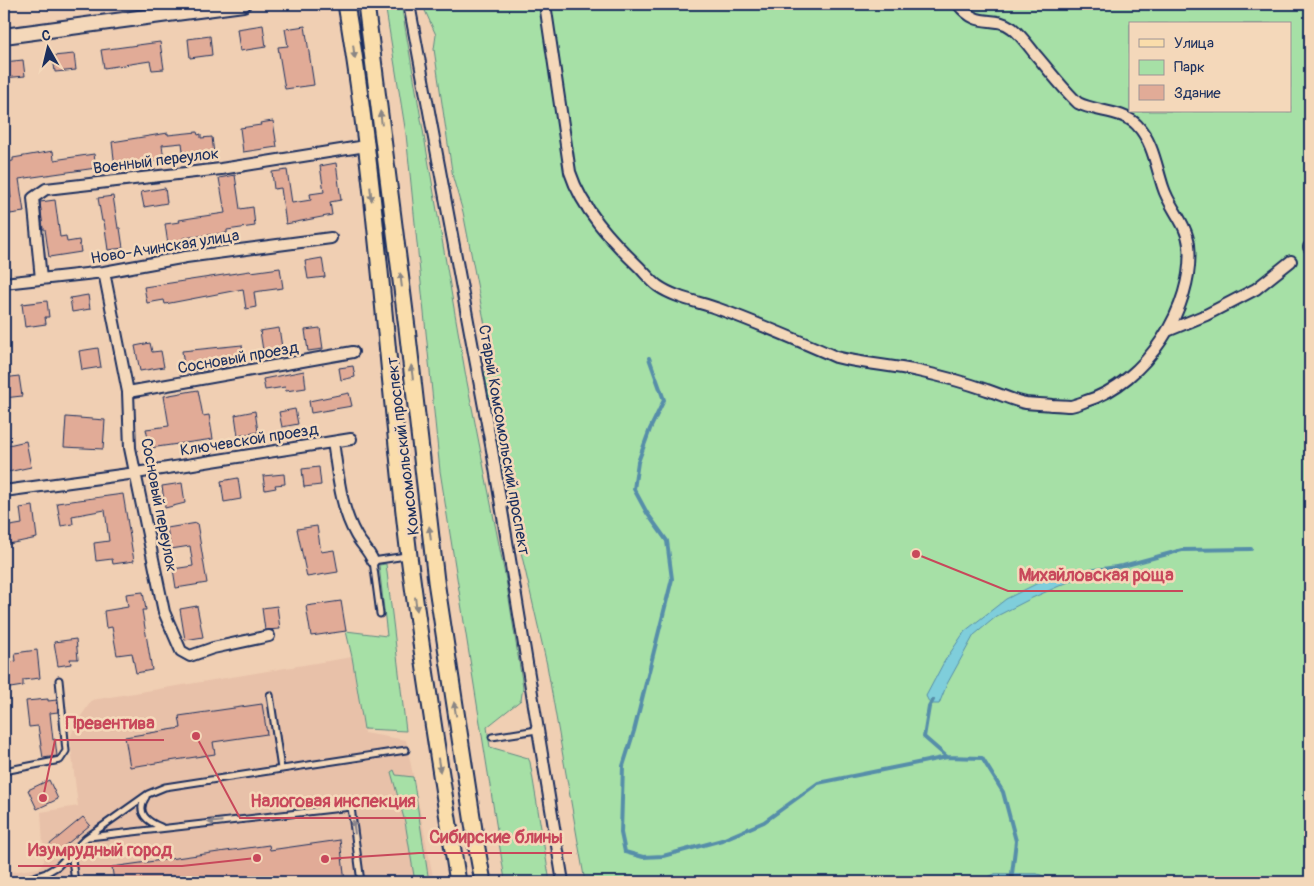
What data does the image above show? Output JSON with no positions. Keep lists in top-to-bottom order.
{
  "streets": {
    "main road": ["Комсомольский проспект"],
    "street": [
      "Военный переулок",
      "Ново-Ачинская улица",
      "Сосновый проезд",
      "Ключевской проезд",
      "Старый Комсомольский проспект",
      "Сосновый переулок"
    ]
  },
  "crossings": [
    ["Военный переулок", "Ново-Ачинская улица"],
    ["Военный переулок", "Комсомольский проспект"],
    ["Ново-Ачинская улица", "Сосновый переулок"],
    ["Сосновый проезд", "Сосновый переулок"],
    ["Ключевской проезд", "Сосновый переулок"]
  ],
  "places": [
    "Михайловская роща",
    "Налоговая инспекция",
    "Превентива",
    "Изумрудный город",
    "Сибирские блины"
  ],
  "legend": ["Улица", "Парк", "Здание"],
  "north": "top"
}
